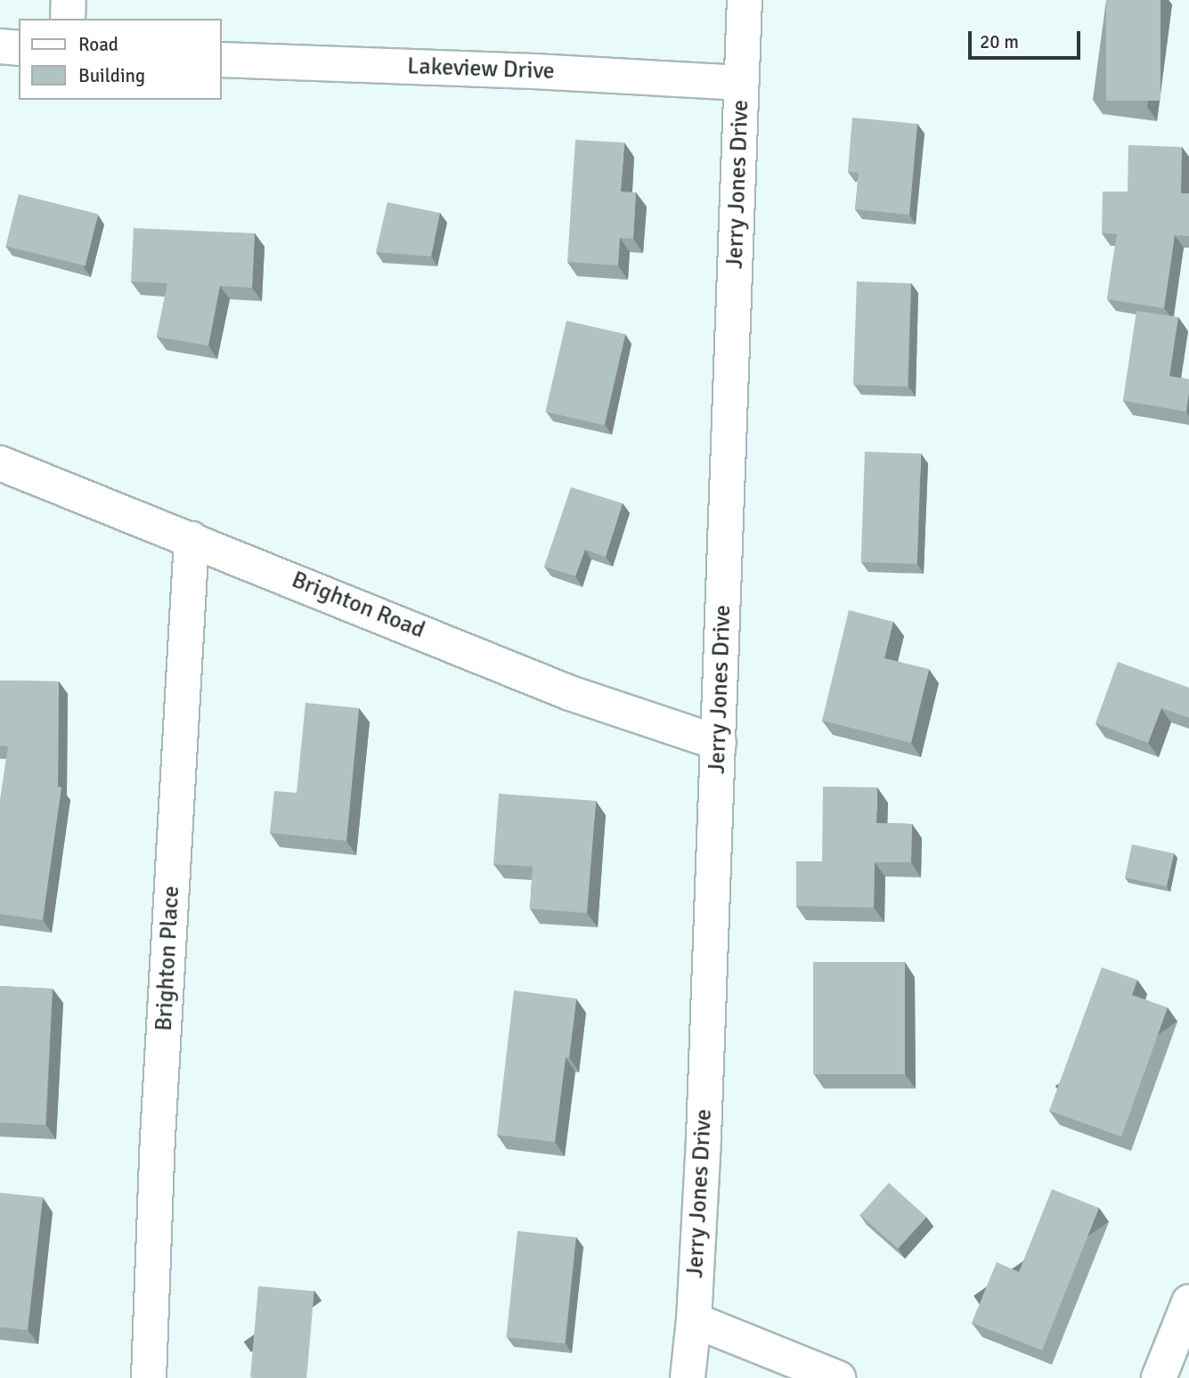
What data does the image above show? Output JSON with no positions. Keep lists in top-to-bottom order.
{
  "streets": {
    "street": [
      "Lakeview Drive",
      "Jerry Jones Drive",
      "Brighton Road",
      "Brighton Place"
    ]
  },
  "crossings": [
    ["Lakeview Drive", "Jerry Jones Drive"],
    ["Jerry Jones Drive", "Brighton Road"],
    ["Brighton Road", "Brighton Place"]
  ],
  "legend": ["Road", "Building"],
  "scale_bar": "20 m"
}
